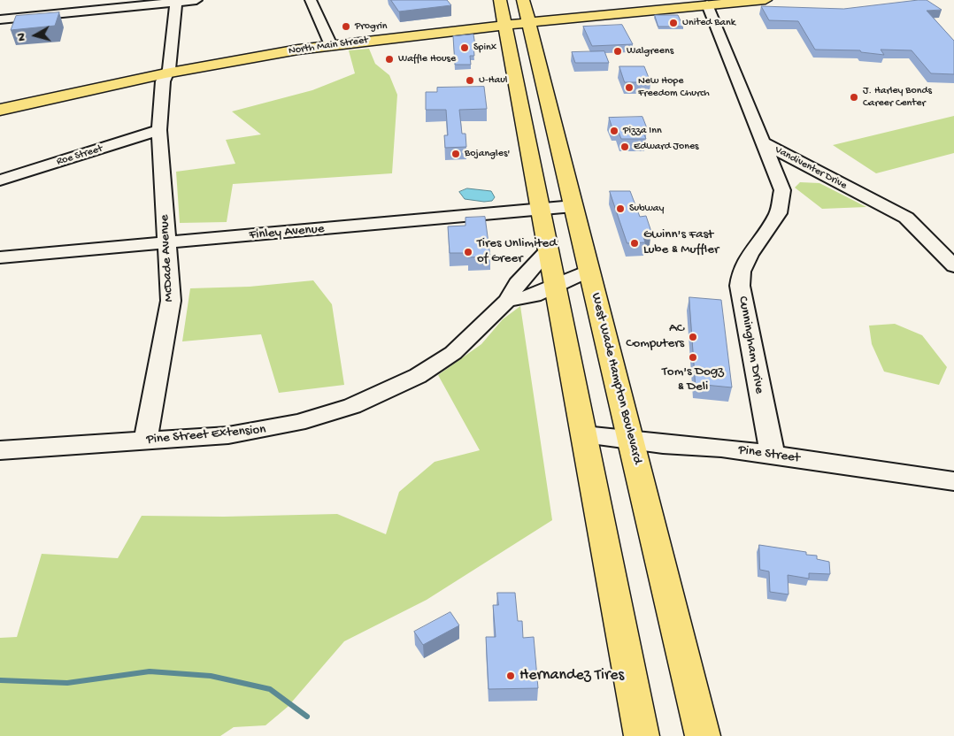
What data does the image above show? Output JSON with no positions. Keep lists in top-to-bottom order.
{
  "streets": {
    "main road": ["North Main Street", "West Wade Hampton Boulevard"],
    "street": [
      "Roe Street",
      "Vandiventer Drive",
      "Finley Avenue",
      "McDade Avenue",
      "Cunningham Drive",
      "Pine Street Extension",
      "Pine Street"
    ]
  },
  "crossings": [
    ["North Main Street", "Vandiventer Drive"],
    ["North Main Street", "McDade Avenue"],
    ["North Main Street", "West Wade Hampton Boulevard"],
    ["Roe Street", "McDade Avenue"],
    ["Vandiventer Drive", "Cunningham Drive"],
    ["Finley Avenue", "McDade Avenue"],
    ["Finley Avenue", "West Wade Hampton Boulevard"],
    ["McDade Avenue", "Pine Street Extension"],
    ["Cunningham Drive", "Pine Street"],
    ["West Wade Hampton Boulevard", "Pine Street"]
  ],
  "places": [
    "United Bank",
    "Progrin",
    "Spinx",
    "Walgreens",
    "Waffle House",
    "U-Haul",
    "New Hope Freedom Church",
    "J. Harley Bonds Career Center",
    "Pizza Inn",
    "Edward Jones",
    "Bojangles'",
    "Subway",
    "Gwinn's Fast Lube & Muffler",
    "Tires Unlimited of Greer",
    "AC Computers",
    "Tom's Dogz & Deli",
    "Hernandez Tires"
  ],
  "north": "left"
}
